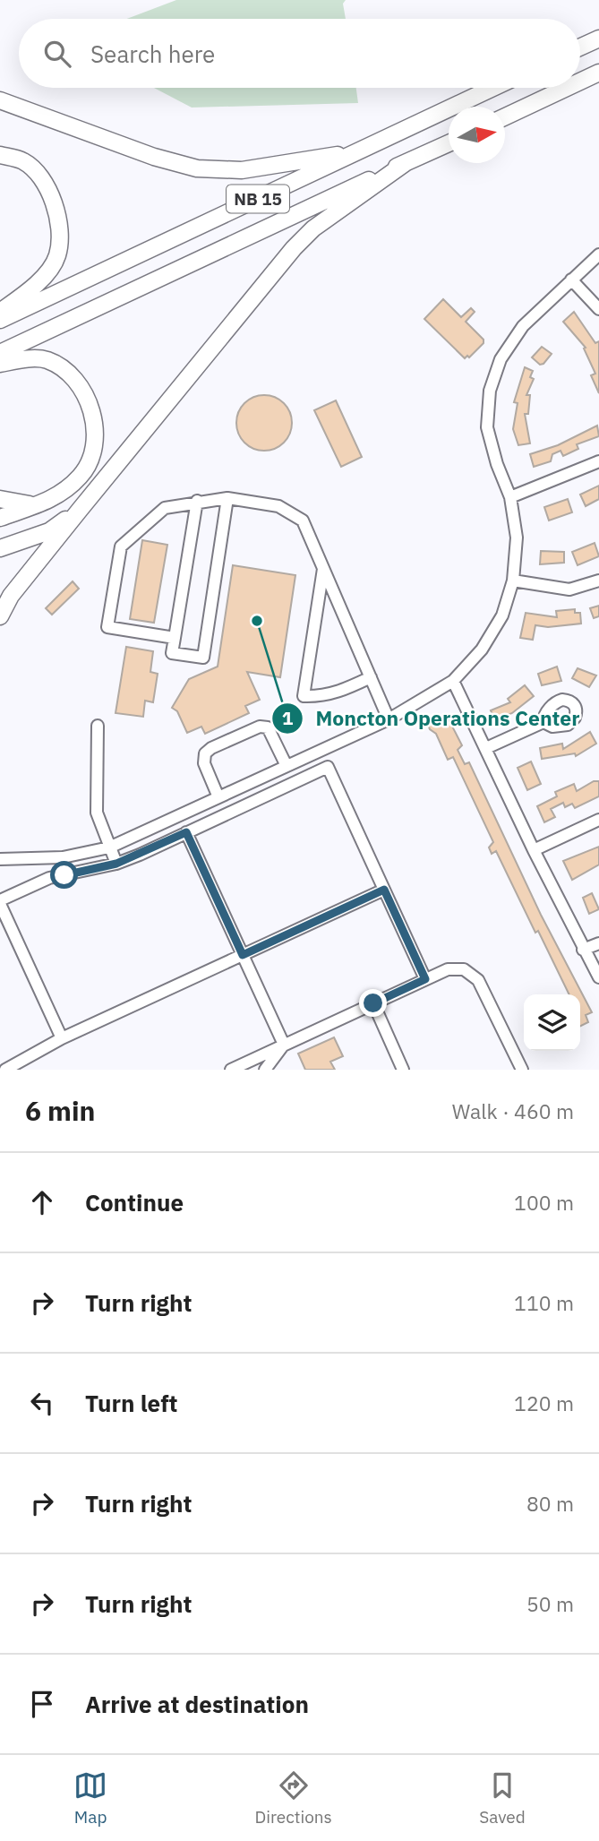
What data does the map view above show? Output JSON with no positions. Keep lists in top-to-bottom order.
{
  "streets": {
    "highway": ["NB 15"]
  },
  "places": ["Moncton Operations Center"],
  "north": "right",
  "page": {
    "search": "Search here",
    "heading": ["6 min", "Walk · 460 m"],
    "list": [
      ["Continue", "100 m"],
      ["Turn right", "110 m"],
      ["Turn left", "120 m"],
      ["Turn right", "80 m"],
      ["Turn right", "50 m"],
      "Arrive at destination"
    ],
    "nav": ["Map", "Directions", "Saved"]
  }
}
